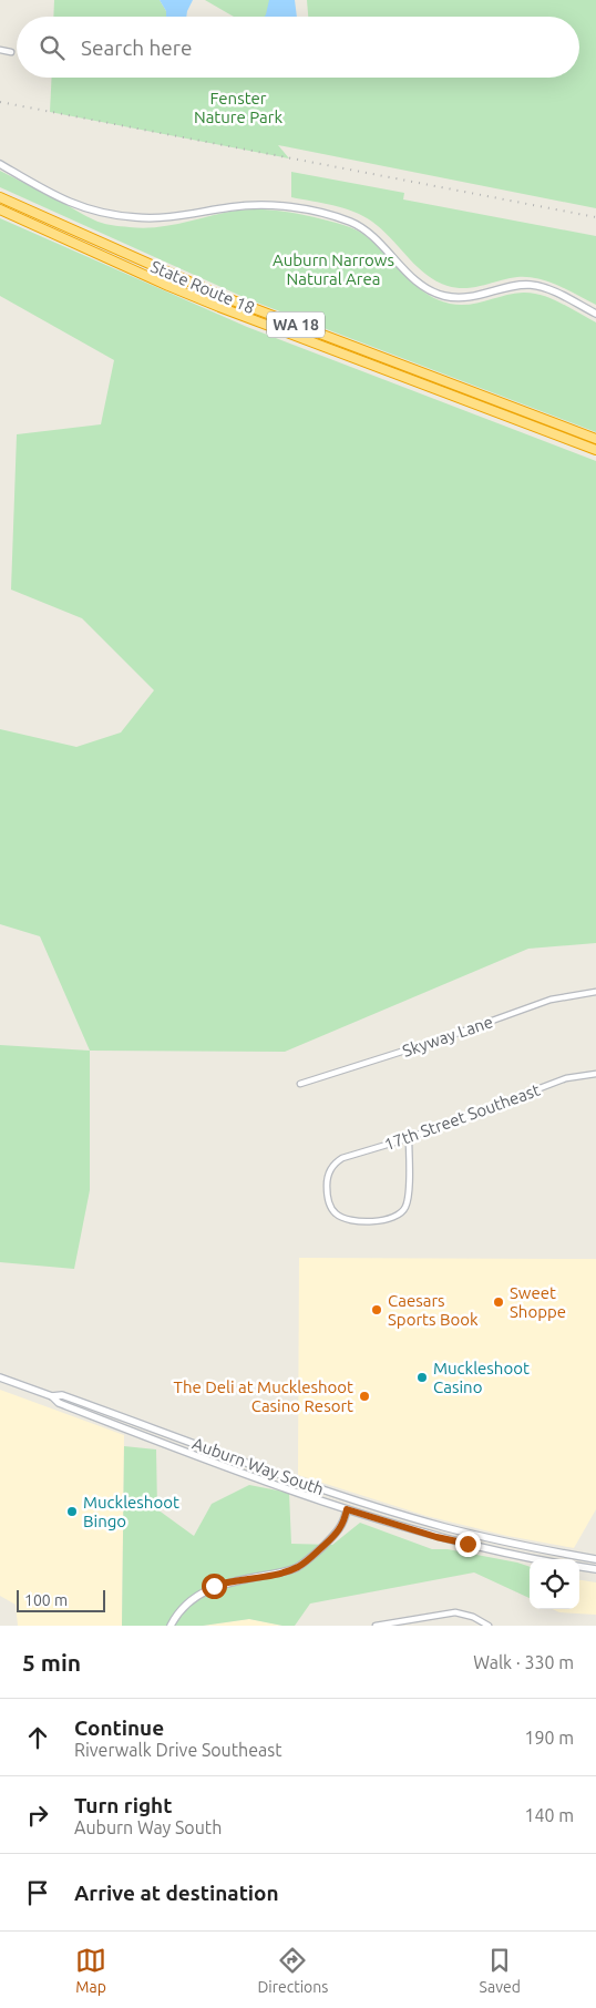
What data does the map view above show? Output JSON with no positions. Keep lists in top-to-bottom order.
{
  "streets": {
    "highway": ["State Route 18", "WA 18"],
    "main road": ["Auburn Way South"],
    "street": ["Skyway Lane", "17th Street Southeast"]
  },
  "parks": ["Fenster Nature Park", "Auburn Narrows Natural Area"],
  "places": [
    "Sweet Shoppe",
    "Caesars Sports Book",
    "Muckleshoot Casino",
    "The Deli at Muckleshoot Casino Resort",
    "Muckleshoot Bingo"
  ],
  "scale_bar": "100 m",
  "page": {
    "search": "Search here",
    "scale": "100 m",
    "heading": ["5 min", "Walk · 330 m"],
    "list": [
      ["Continue", "Riverwalk Drive Southeast", "190 m"],
      ["Turn right", "Auburn Way South", "140 m"],
      "Arrive at destination"
    ],
    "nav": ["Map", "Directions", "Saved"]
  }
}
